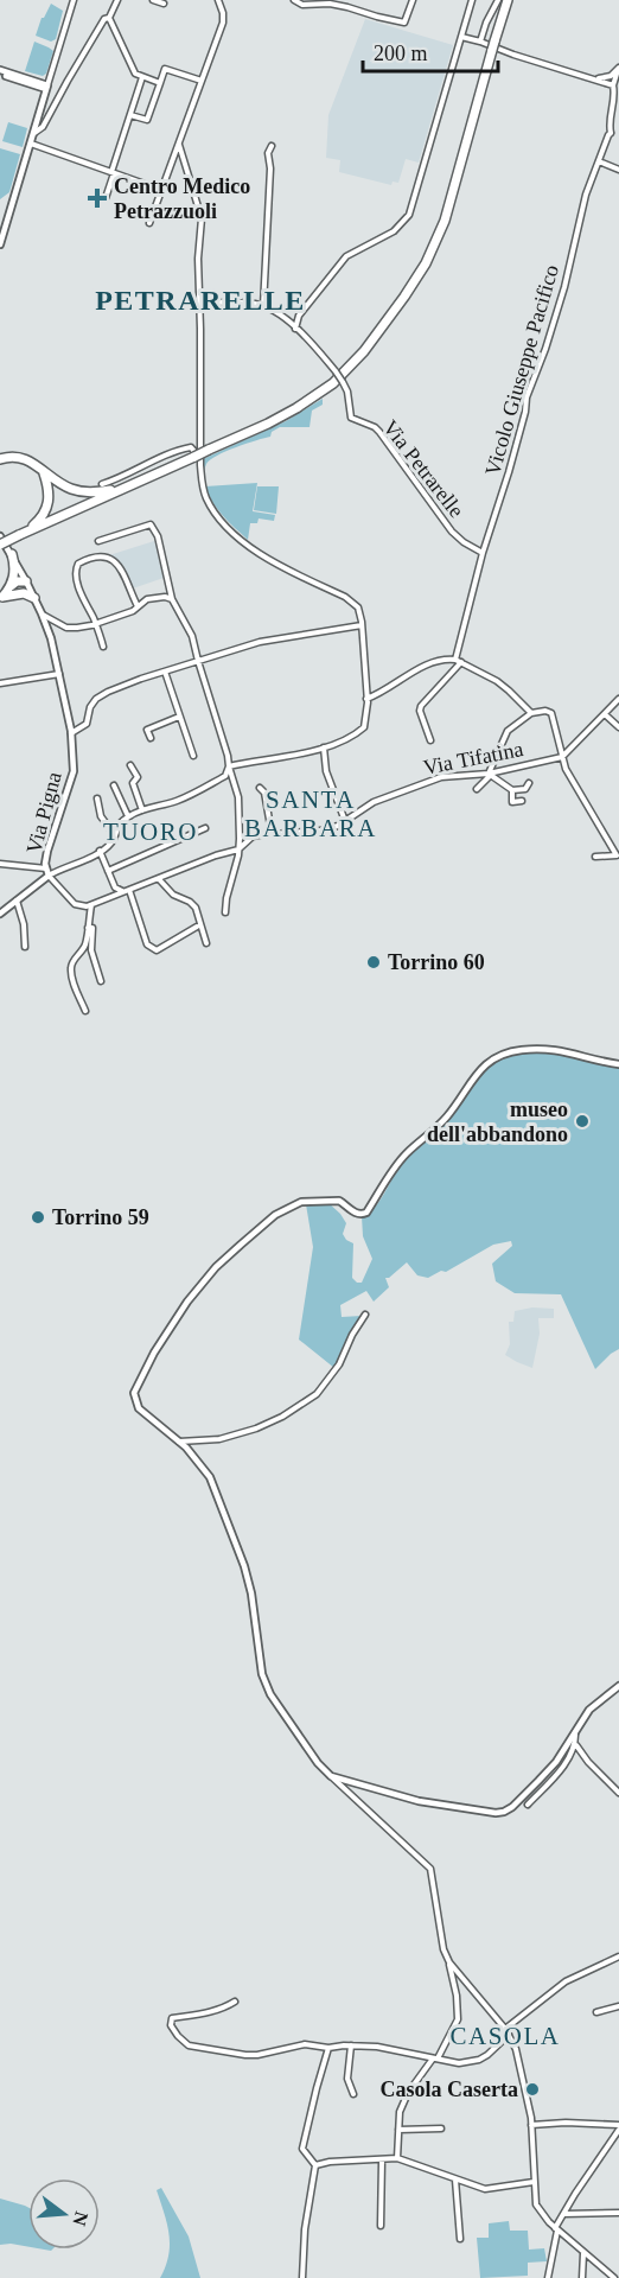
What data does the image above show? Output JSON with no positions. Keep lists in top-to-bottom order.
{
  "streets": {
    "street": [
      "Vicolo Giuseppe Pacifico",
      "Via Petrarelle",
      "Via Tifatina",
      "Via Pigna"
    ]
  },
  "crossings": [
    ["Vicolo Giuseppe Pacifico", "Via Petrarelle"]
  ],
  "districts": [
    "PETRARELLE",
    "SANTA BARBARA",
    "TUORO",
    "CASOLA"
  ],
  "places": {
    "health": ["Centro Medico Petrazzuoli"],
    "other": [
      "Torrino 60",
      "museo dell'abbandono",
      "Torrino 59",
      "Casola Caserta"
    ]
  },
  "scale_bar": "200 m",
  "north": "right"
}
